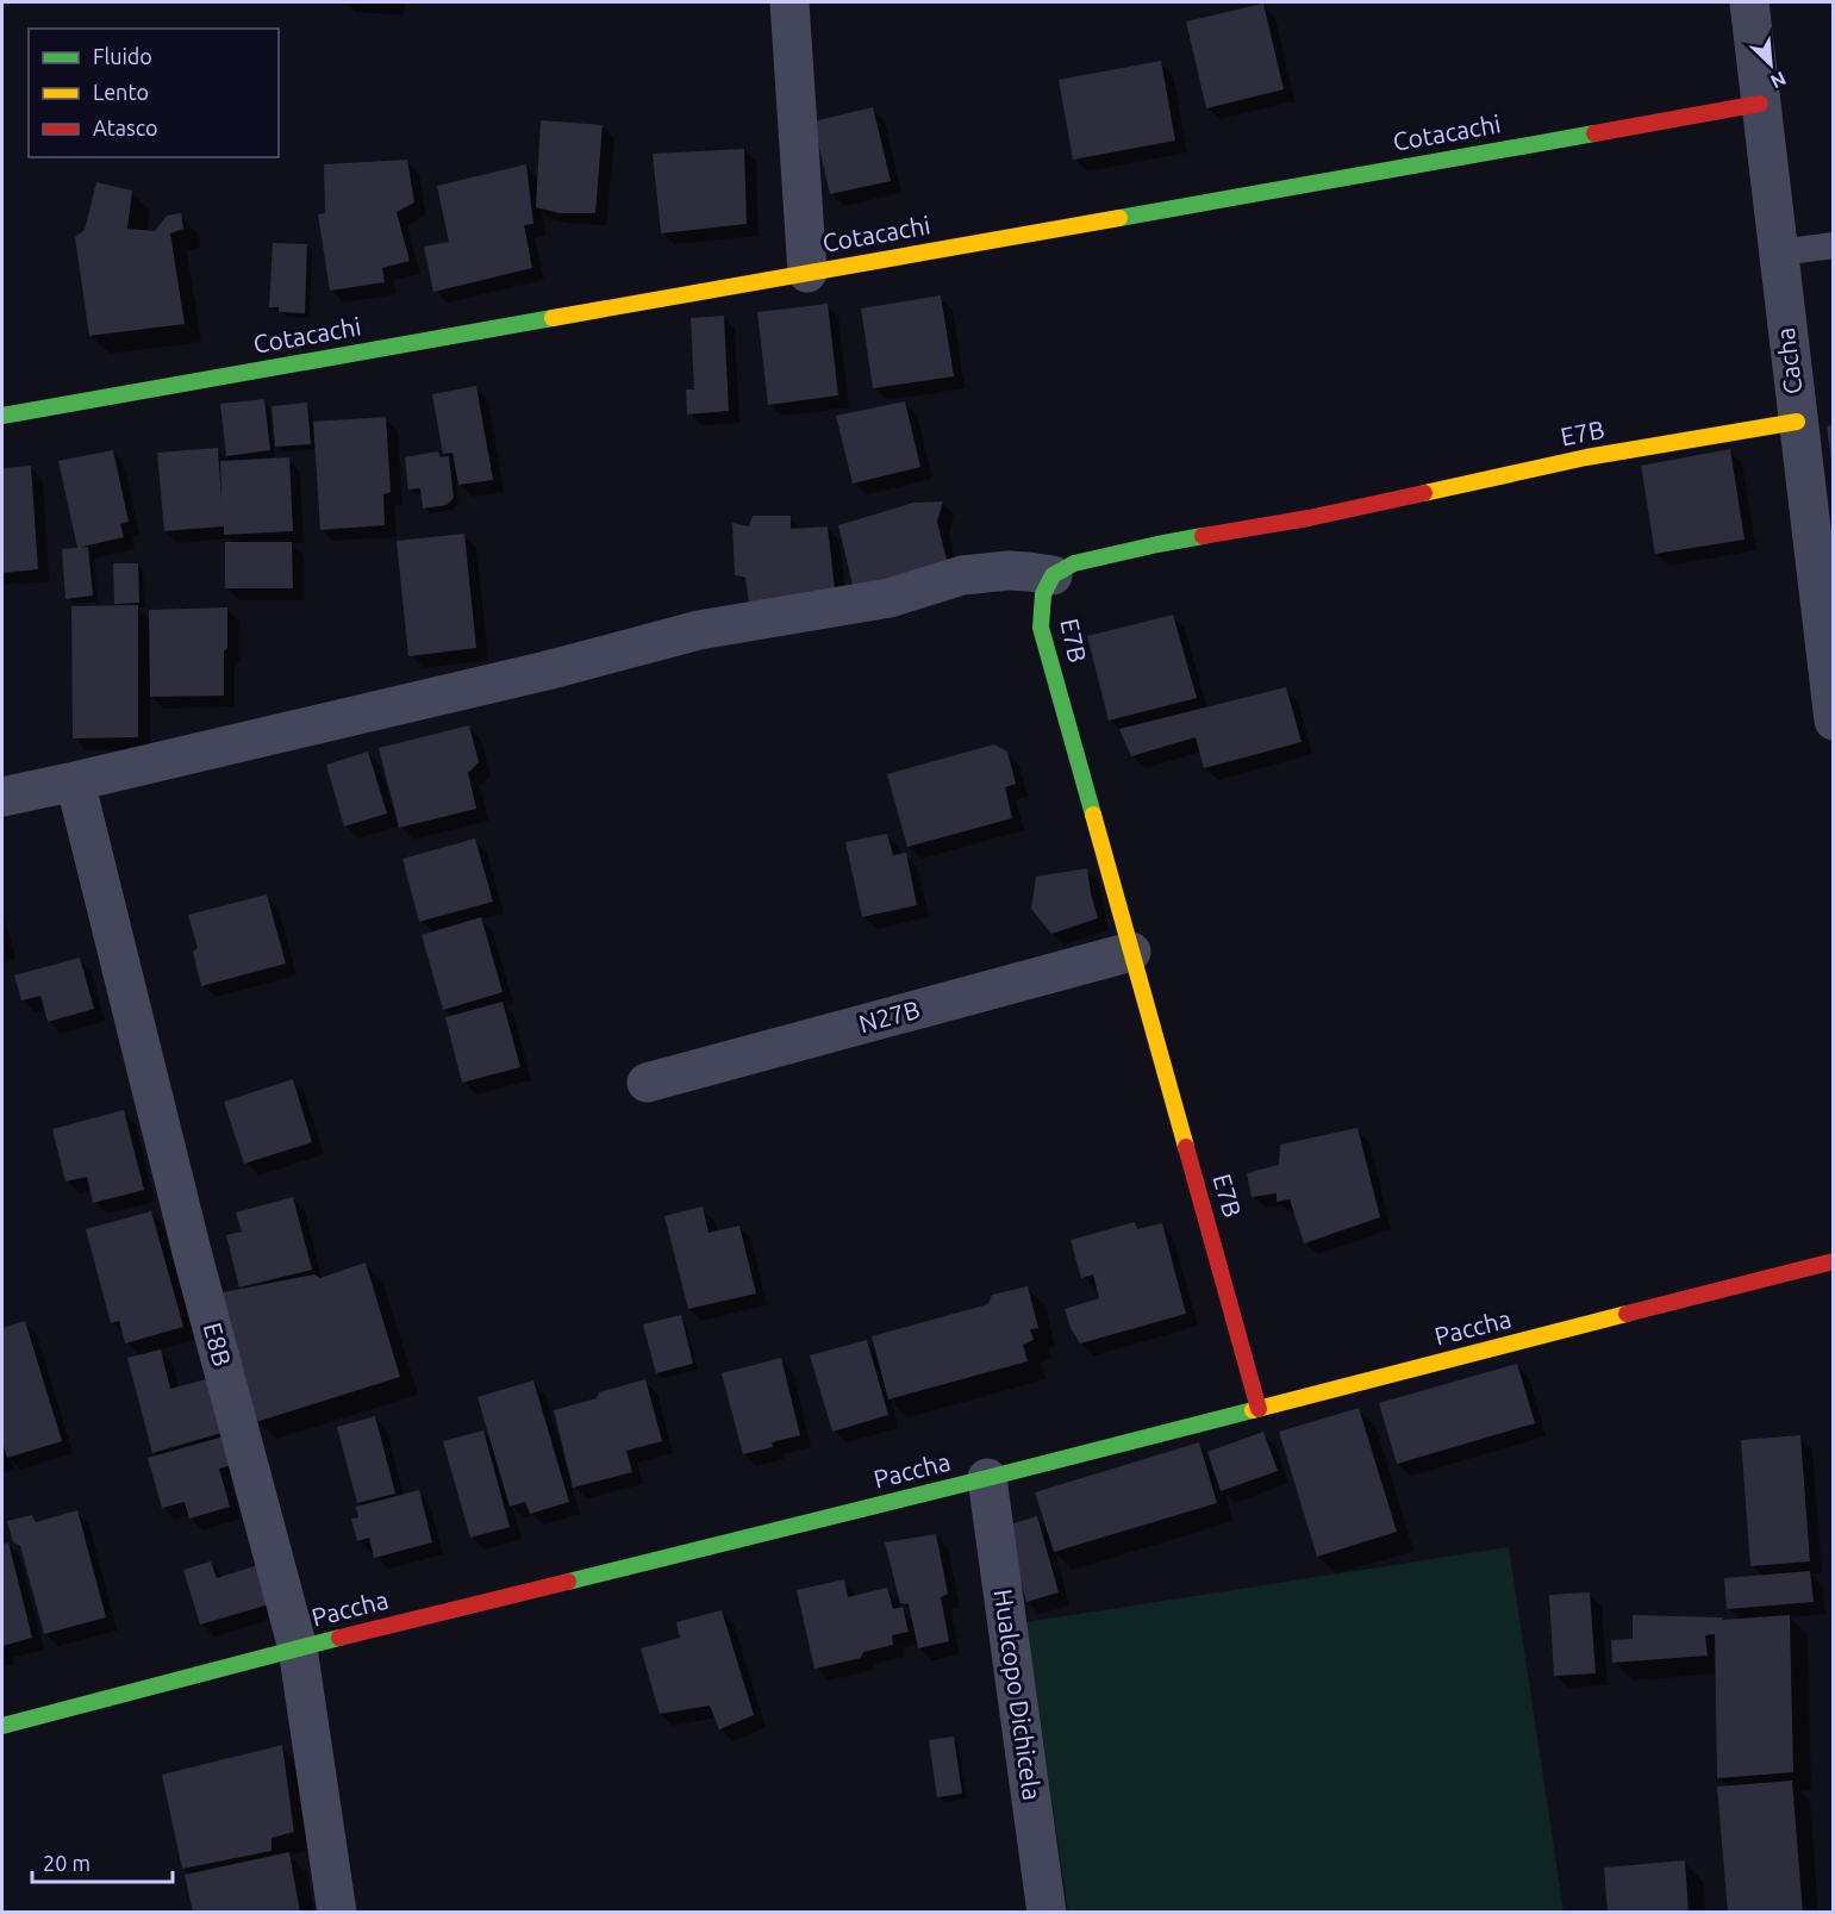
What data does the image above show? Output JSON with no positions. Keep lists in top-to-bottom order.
{
  "streets": {
    "street": [
      "Cotacachi",
      "Cacha",
      "E7B",
      "N27B",
      "Paccha",
      "E8B",
      "Hualcopo Dichicela"
    ]
  },
  "crossings": [
    ["Cotacachi", "Cacha"],
    ["Cacha", "E7B"],
    ["E7B", "N27B"],
    ["E7B", "Paccha"],
    ["Paccha", "E8B"],
    ["Paccha", "Hualcopo Dichicela"]
  ],
  "legend": ["Fluido", "Lento", "Atasco"],
  "scale_bar": "20 m",
  "north": "bottom right"
}
